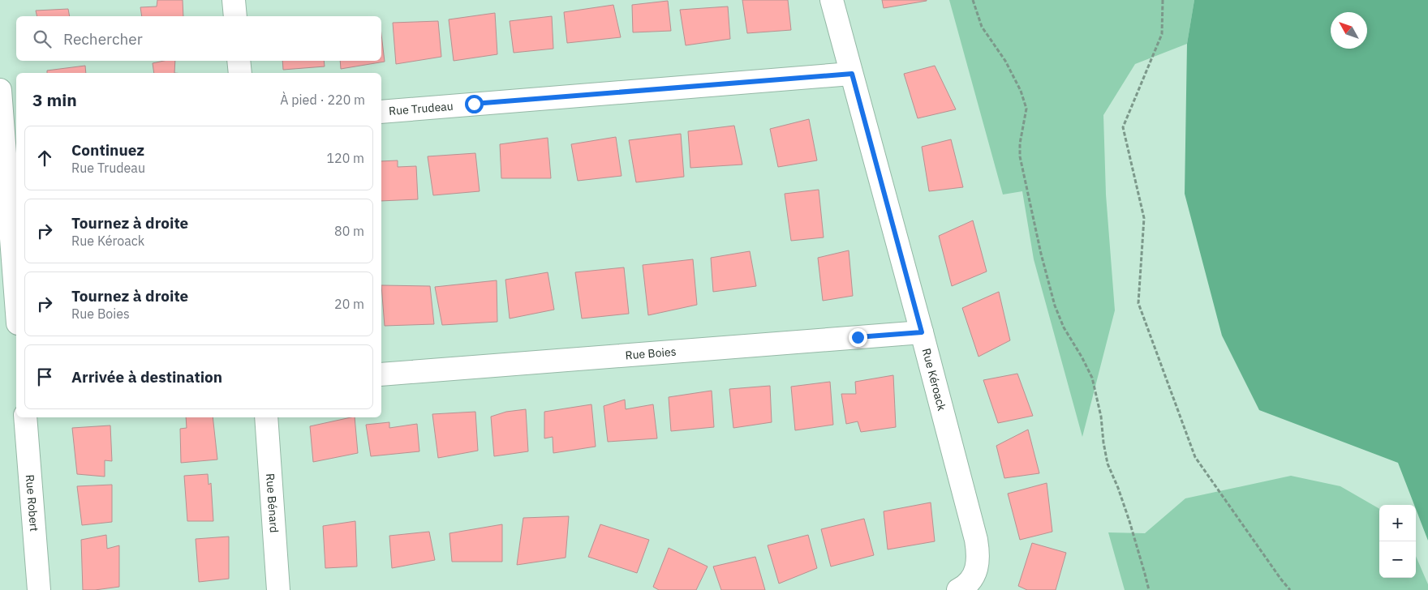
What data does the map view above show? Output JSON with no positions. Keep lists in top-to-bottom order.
{
  "streets": {
    "street": [
      "Rue Trudeau",
      "Rue Boies",
      "Rue Kéroack",
      "Rue Robert",
      "Rue Bénard"
    ]
  },
  "crossings": [
    ["Rue Trudeau", "Rue Kéroack"],
    ["Rue Boies", "Rue Kéroack"]
  ],
  "north": "top left",
  "page": {
    "search": "Rechercher",
    "heading": ["3 min", "À pied · 220 m"],
    "list": [
      ["Continuez", "Rue Trudeau", "120 m"],
      ["Tournez à droite", "Rue Kéroack", "80 m"],
      ["Tournez à droite", "Rue Boies", "20 m"],
      "Arrivée à destination"
    ],
    "map_buttons": ["+", "−"]
  }
}
